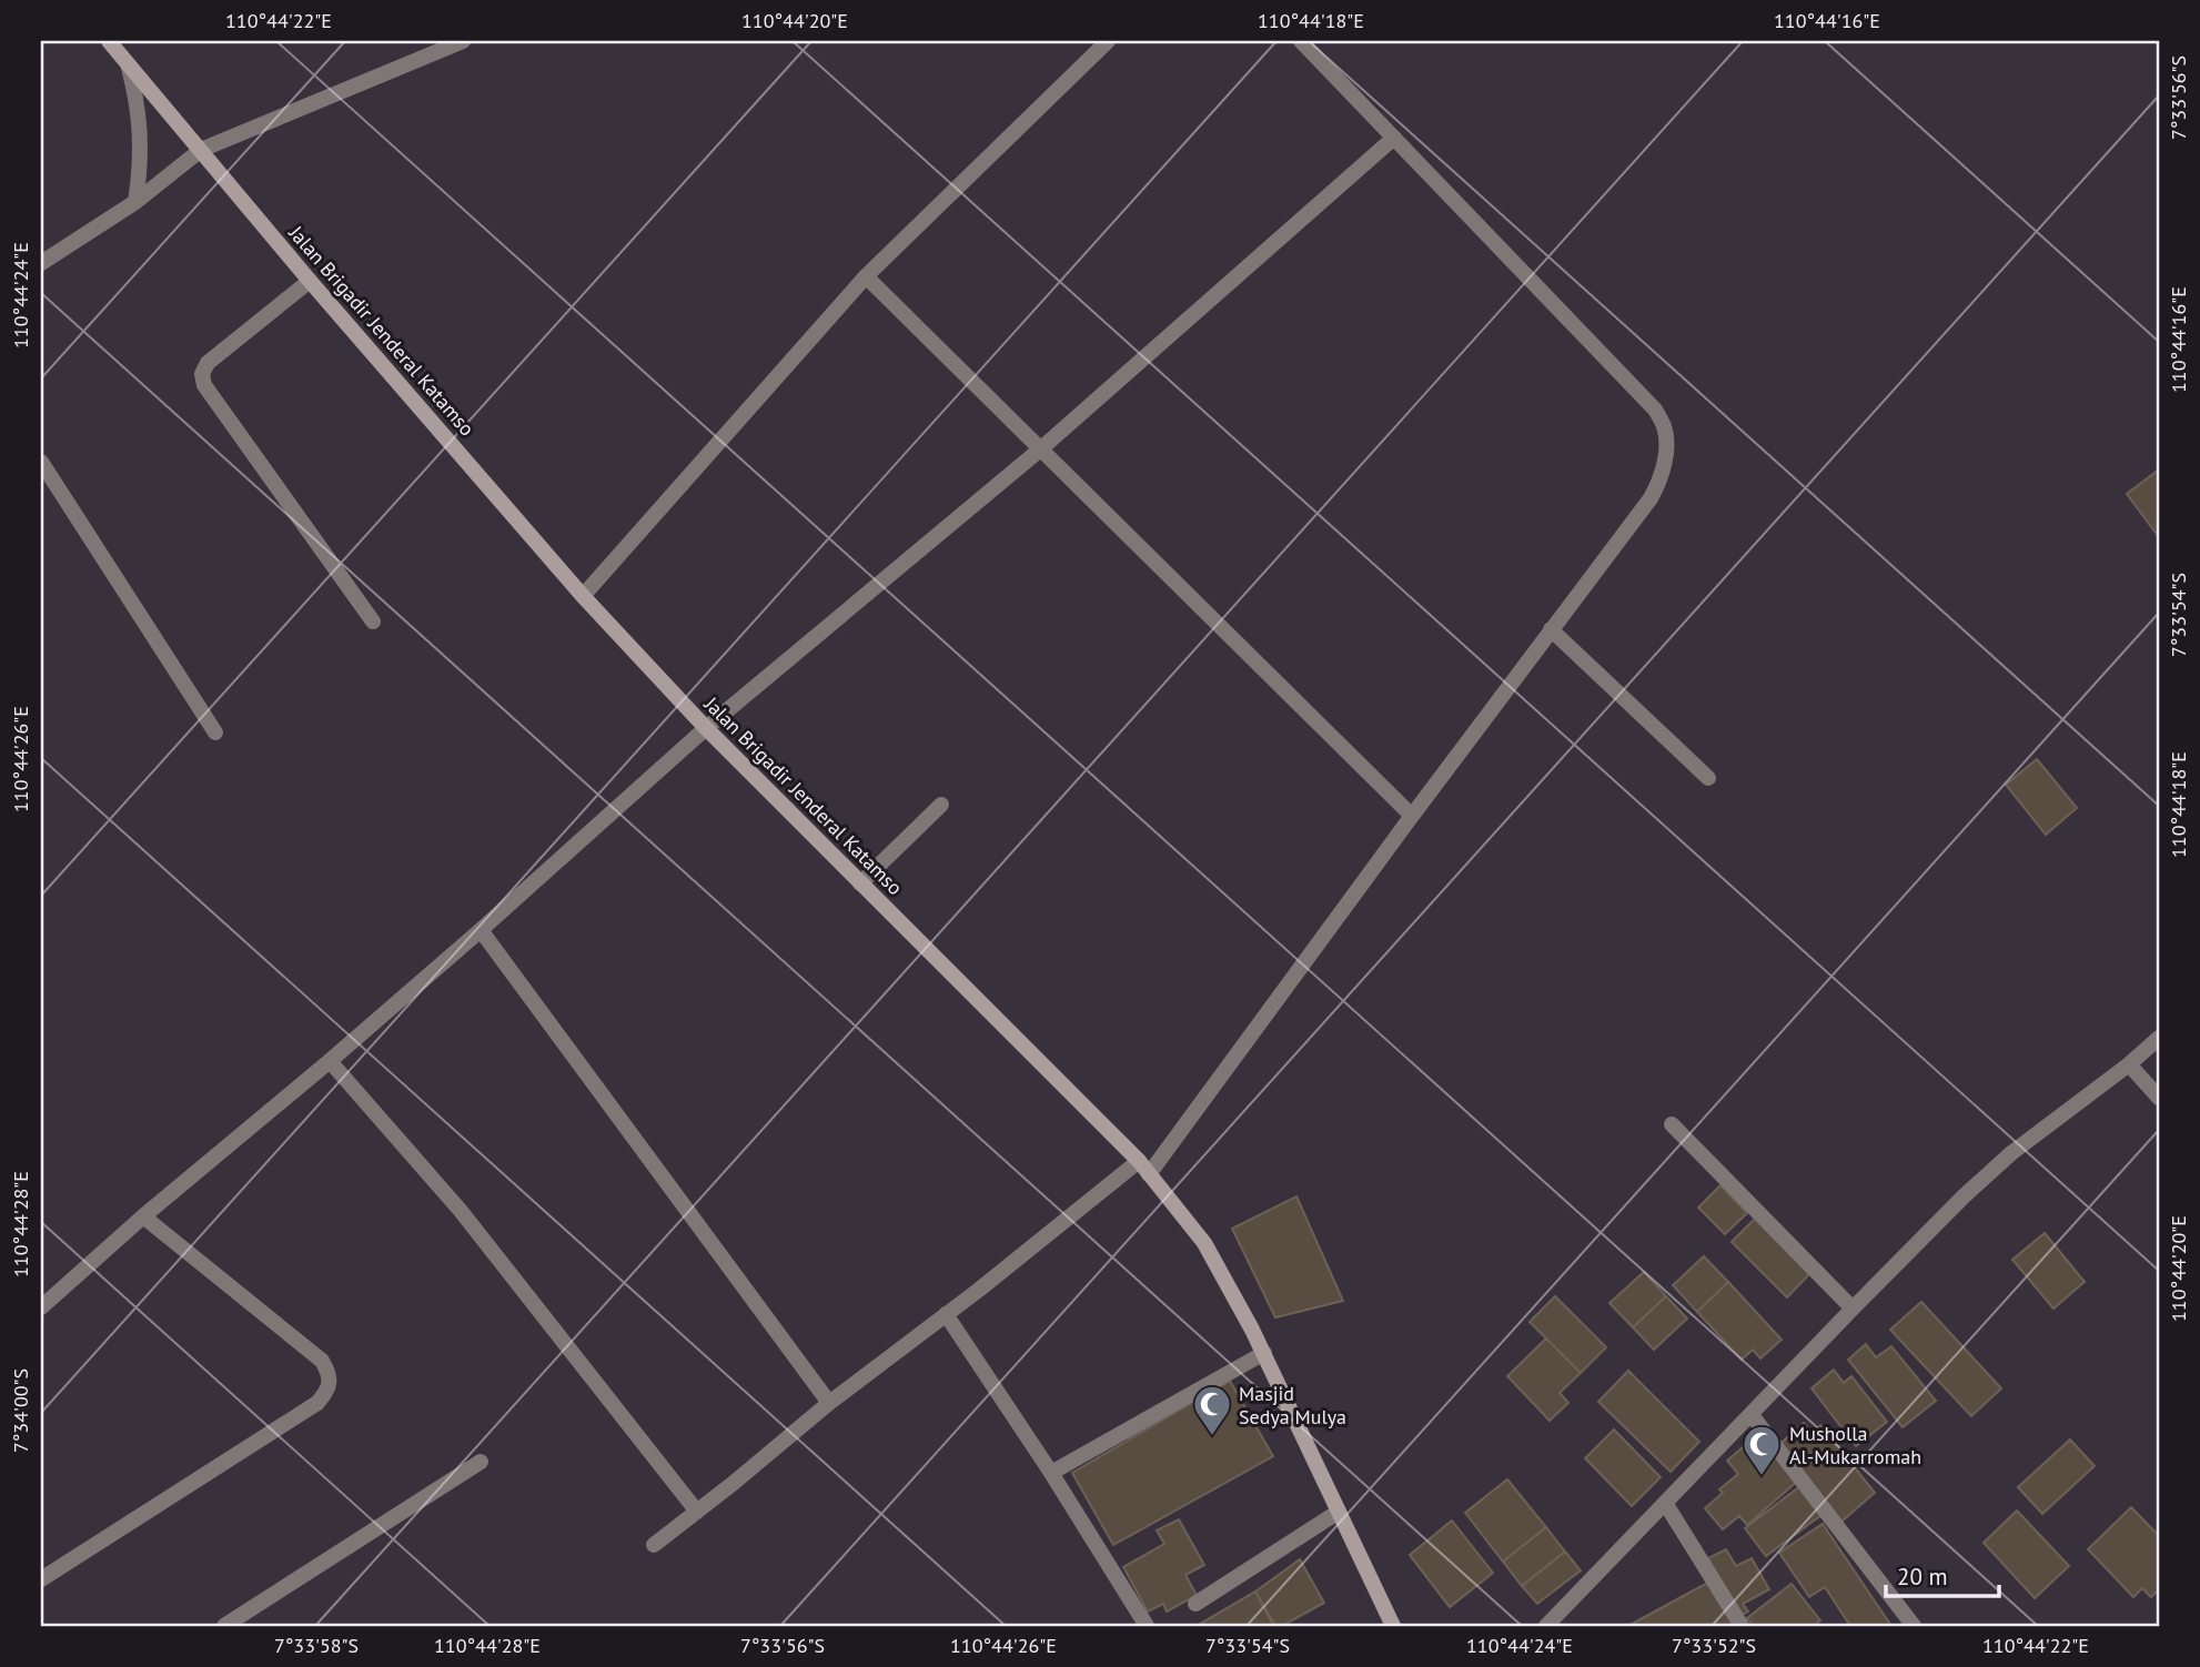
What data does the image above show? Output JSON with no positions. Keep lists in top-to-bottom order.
{
  "streets": {
    "main road": ["Jalan Brigadir Jenderal Katamso"]
  },
  "places": {
    "mosque": ["Masjid Sedya Mulya", "Musholla Al-Mukarromah"]
  },
  "scale_bar": "20 m",
  "coordinates": [
    "110°44'22\"E",
    "110°44'20\"E",
    "110°44'18\"E",
    "110°44'16\"E",
    "7°33'56\"S",
    "110°44'24\"E",
    "7°33'54\"S",
    "110°44'26\"E",
    "110°44'28\"E",
    "7°34'00\"S",
    "7°33'58\"S",
    "7°33'52\"S"
  ]
}
